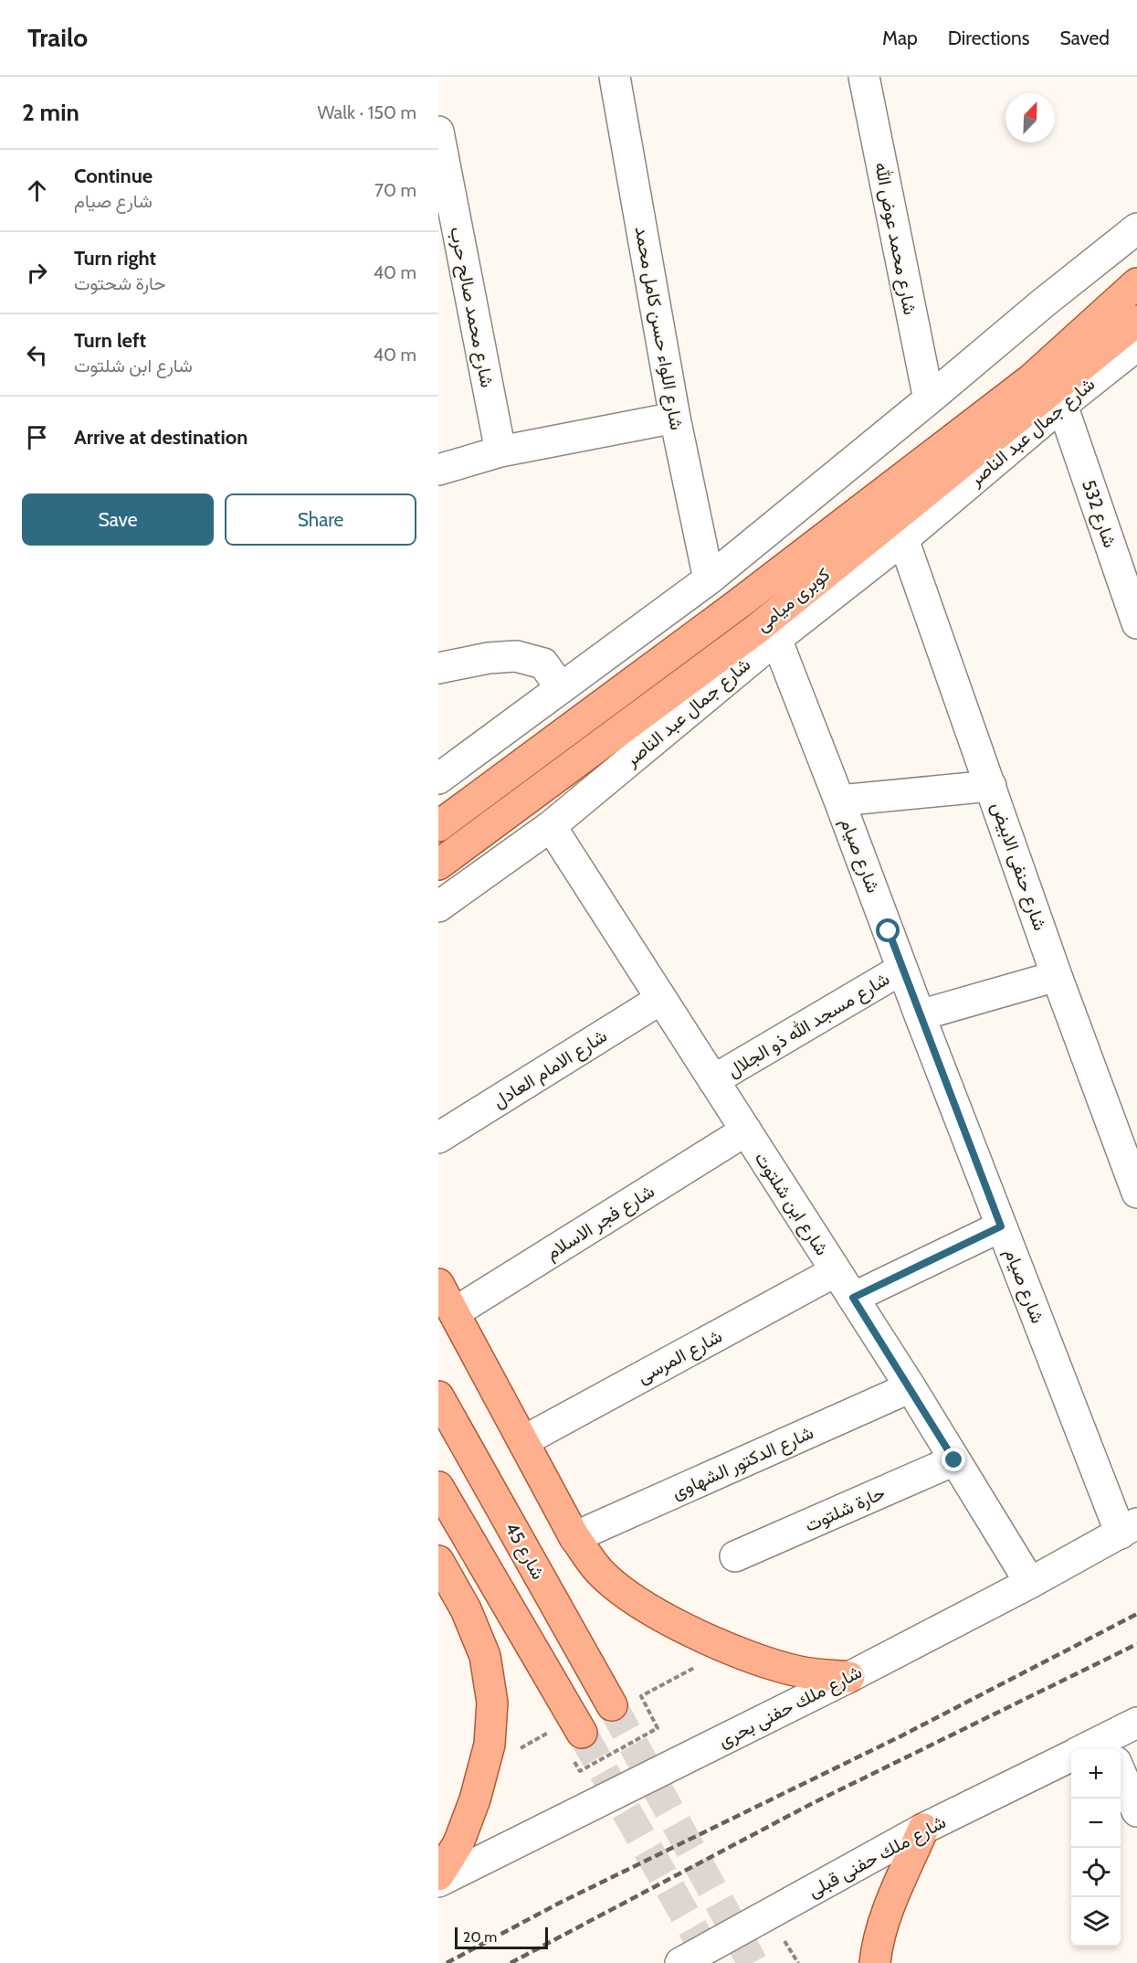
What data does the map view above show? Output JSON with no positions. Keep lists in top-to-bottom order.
{
  "streets": {
    "main road": ["كوبرى ميامى", "شارع 45"],
    "street": [
      "شارع محمد عوض الله",
      "شارع محمد صالح حرب",
      "شارع اللواء حسن كامل محمد",
      "شارع جمال عبد الناصر",
      "شارع 532",
      "شارع صيام",
      "شارع حنفى الابيض",
      "شارع مسجد الله ذو الجلال",
      "شارع الامام العادل",
      "شارع ابن شلتوت",
      "شارع فجر الاسلام",
      "شارع المرسى",
      "شارع الدكتور الشهاوى",
      "حارة شلتوت",
      "شارع ملك حفنى بحرى",
      "شارع ملك حفنى قبلى"
    ]
  },
  "crossings": [
    ["شارع جمال عبد الناصر", "شارع 532"],
    ["شارع جمال عبد الناصر", "كوبرى ميامى"],
    ["شارع جمال عبد الناصر", "شارع صيام"],
    ["شارع جمال عبد الناصر", "شارع حنفى الابيض"],
    ["شارع جمال عبد الناصر", "شارع ابن شلتوت"],
    ["شارع 532", "كوبرى ميامى"],
    ["شارع صيام", "شارع مسجد الله ذو الجلال"],
    ["شارع صيام", "شارع ملك حفنى بحرى"],
    ["شارع مسجد الله ذو الجلال", "شارع ابن شلتوت"],
    ["شارع الامام العادل", "شارع ابن شلتوت"],
    ["شارع ابن شلتوت", "شارع فجر الاسلام"],
    ["شارع ابن شلتوت", "شارع المرسى"],
    ["شارع ابن شلتوت", "شارع الدكتور الشهاوى"],
    ["شارع ابن شلتوت", "حارة شلتوت"],
    ["شارع ابن شلتوت", "شارع ملك حفنى بحرى"]
  ],
  "scale_bar": "20 m",
  "north": "top right",
  "page": {
    "header": "Trailo",
    "nav": ["Map", "Directions", "Saved"],
    "heading": ["2 min", "Walk · 150 m"],
    "list": [
      ["Continue", "شارع صيام", "70 m"],
      ["Turn right", "حارة شحتوت", "40 m"],
      ["Turn left", "شارع ابن شلتوت", "40 m"],
      "Arrive at destination"
    ],
    "buttons": ["Save", "Share"],
    "map_buttons": ["+", "−"],
    "scale": "20 m"
  }
}
